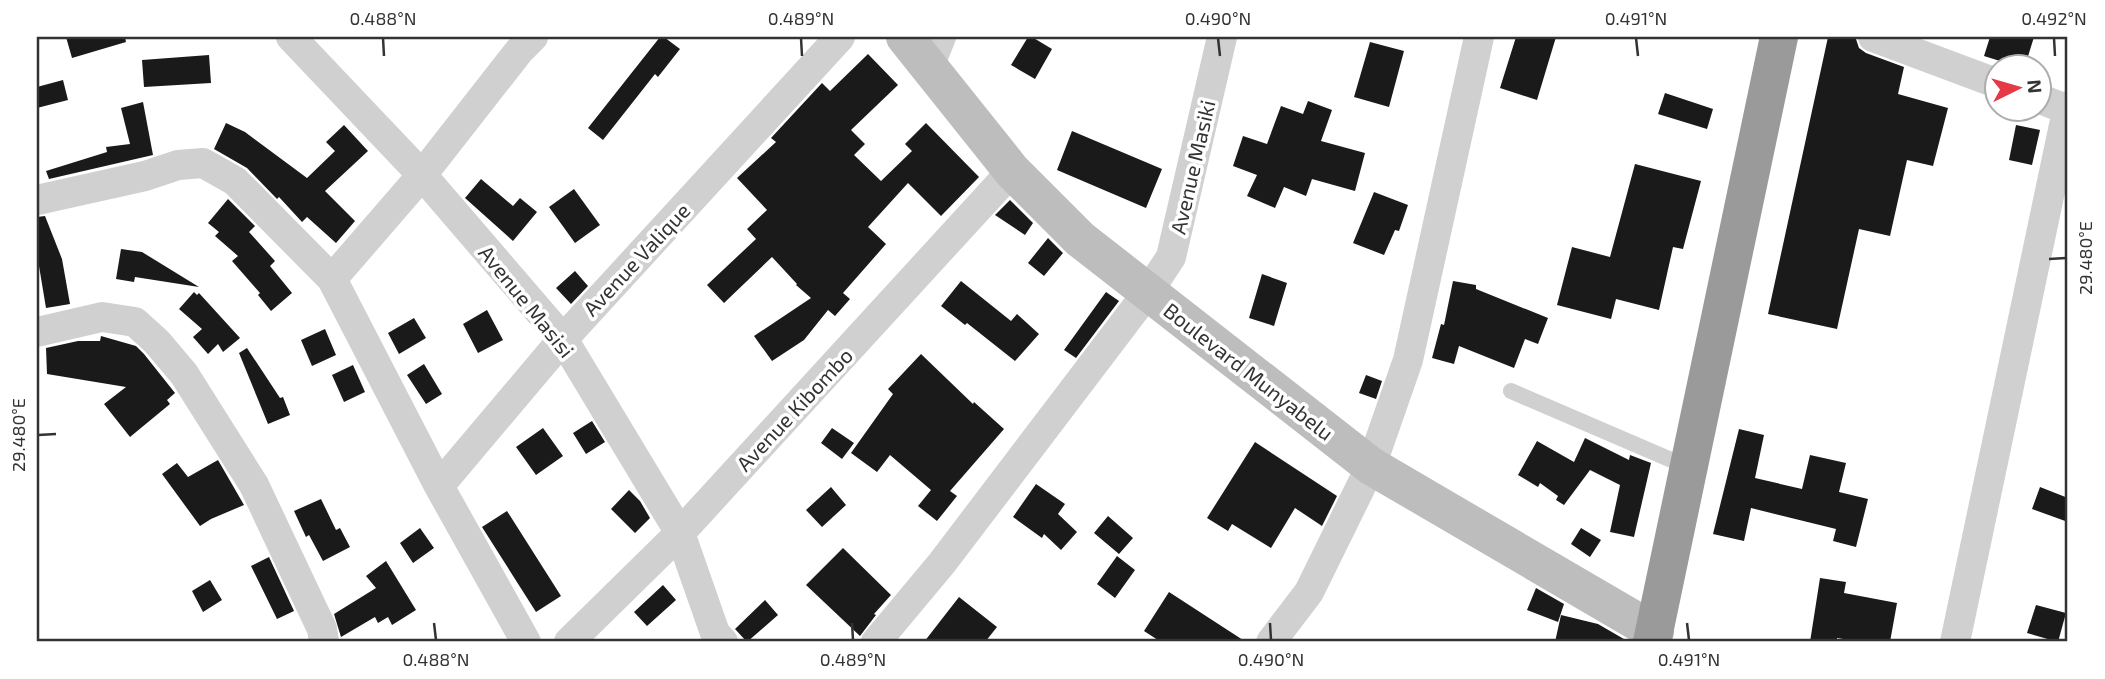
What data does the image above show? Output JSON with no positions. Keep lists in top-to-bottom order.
{
  "streets": {
    "street": [
      "Avenue Masiki",
      "Avenue Valique",
      "Avenue Masisi",
      "Boulevard Munyabelu",
      "Avenue Kibombo"
    ]
  },
  "crossings": [
    ["Avenue Masiki", "Boulevard Munyabelu"],
    ["Avenue Valique", "Avenue Masisi"],
    ["Avenue Masisi", "Avenue Kibombo"],
    ["Boulevard Munyabelu", "Avenue Kibombo"]
  ],
  "north": "right",
  "coordinates": [
    "0.488°N",
    "0.489°N",
    "0.490°N",
    "0.491°N",
    "0.492°N",
    "29.480°E"
  ]
}
